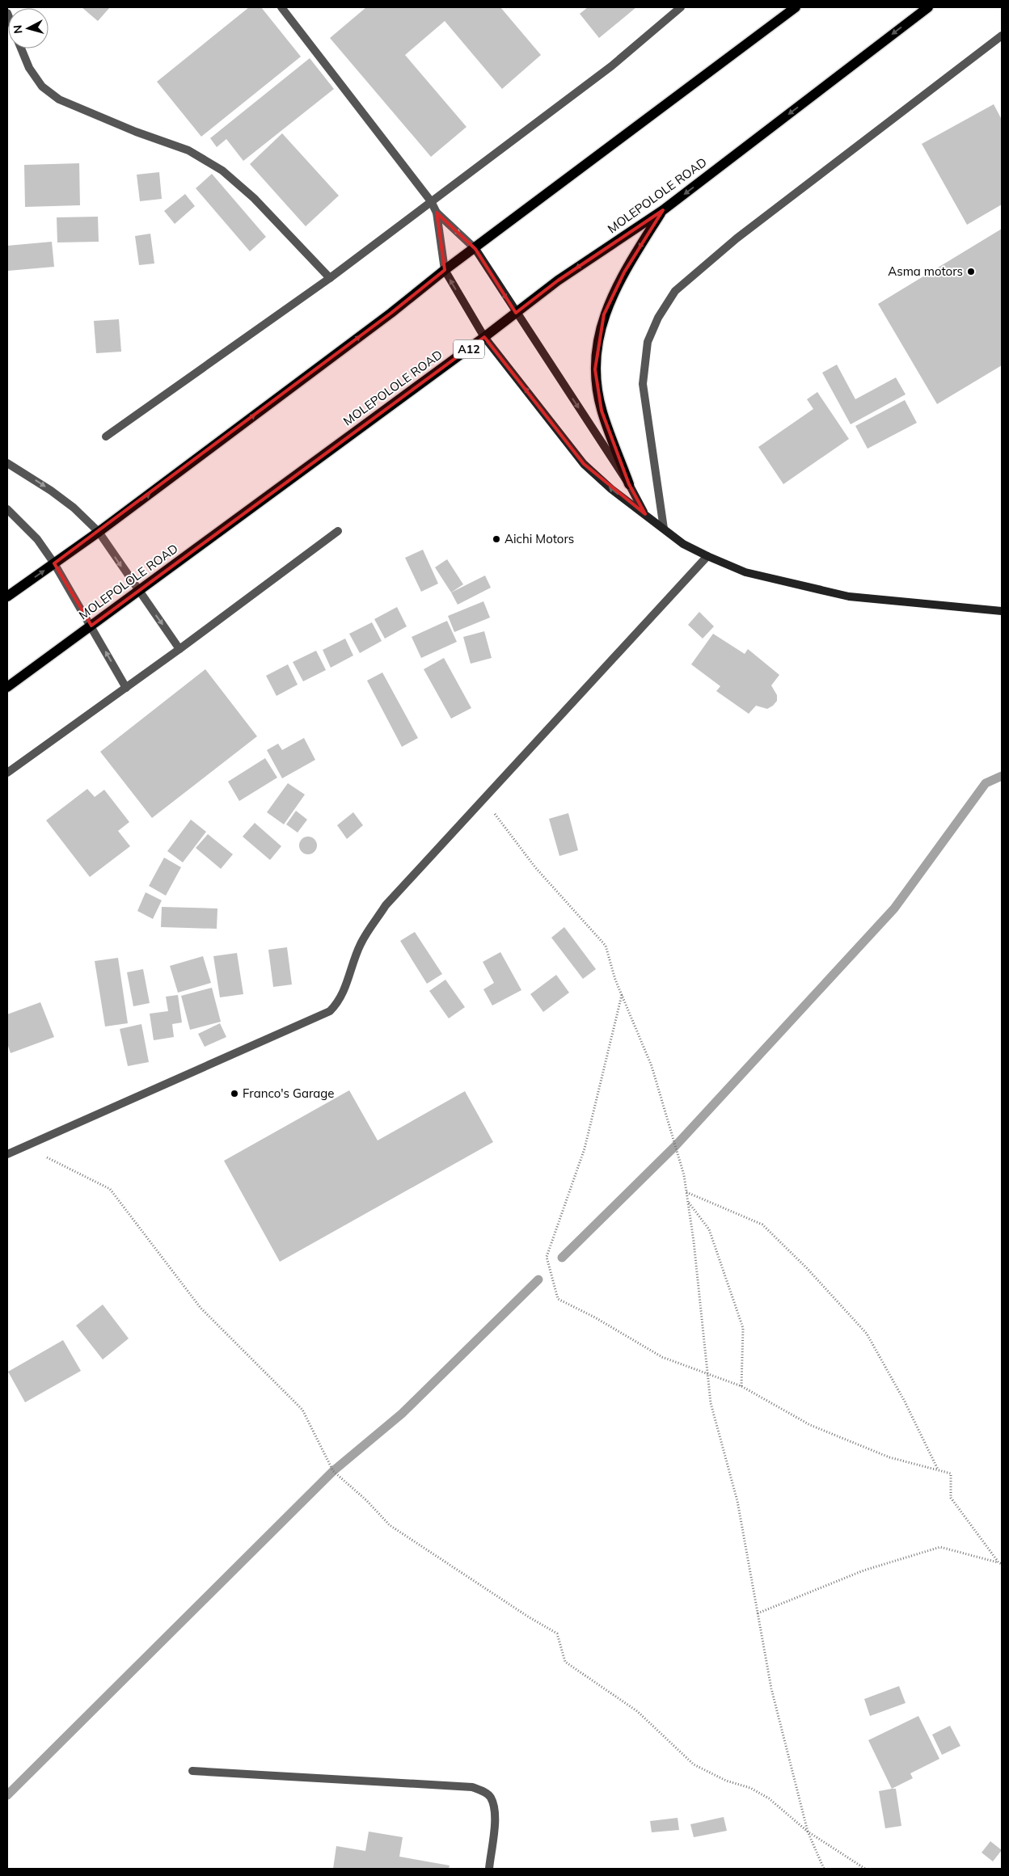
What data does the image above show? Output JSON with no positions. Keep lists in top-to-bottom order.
{
  "streets": {
    "main road": ["MOLEPOLOLE ROAD", "A12"]
  },
  "places": ["Asma motors", "Aichi Motors", "Franco's Garage"],
  "north": "left"
}
